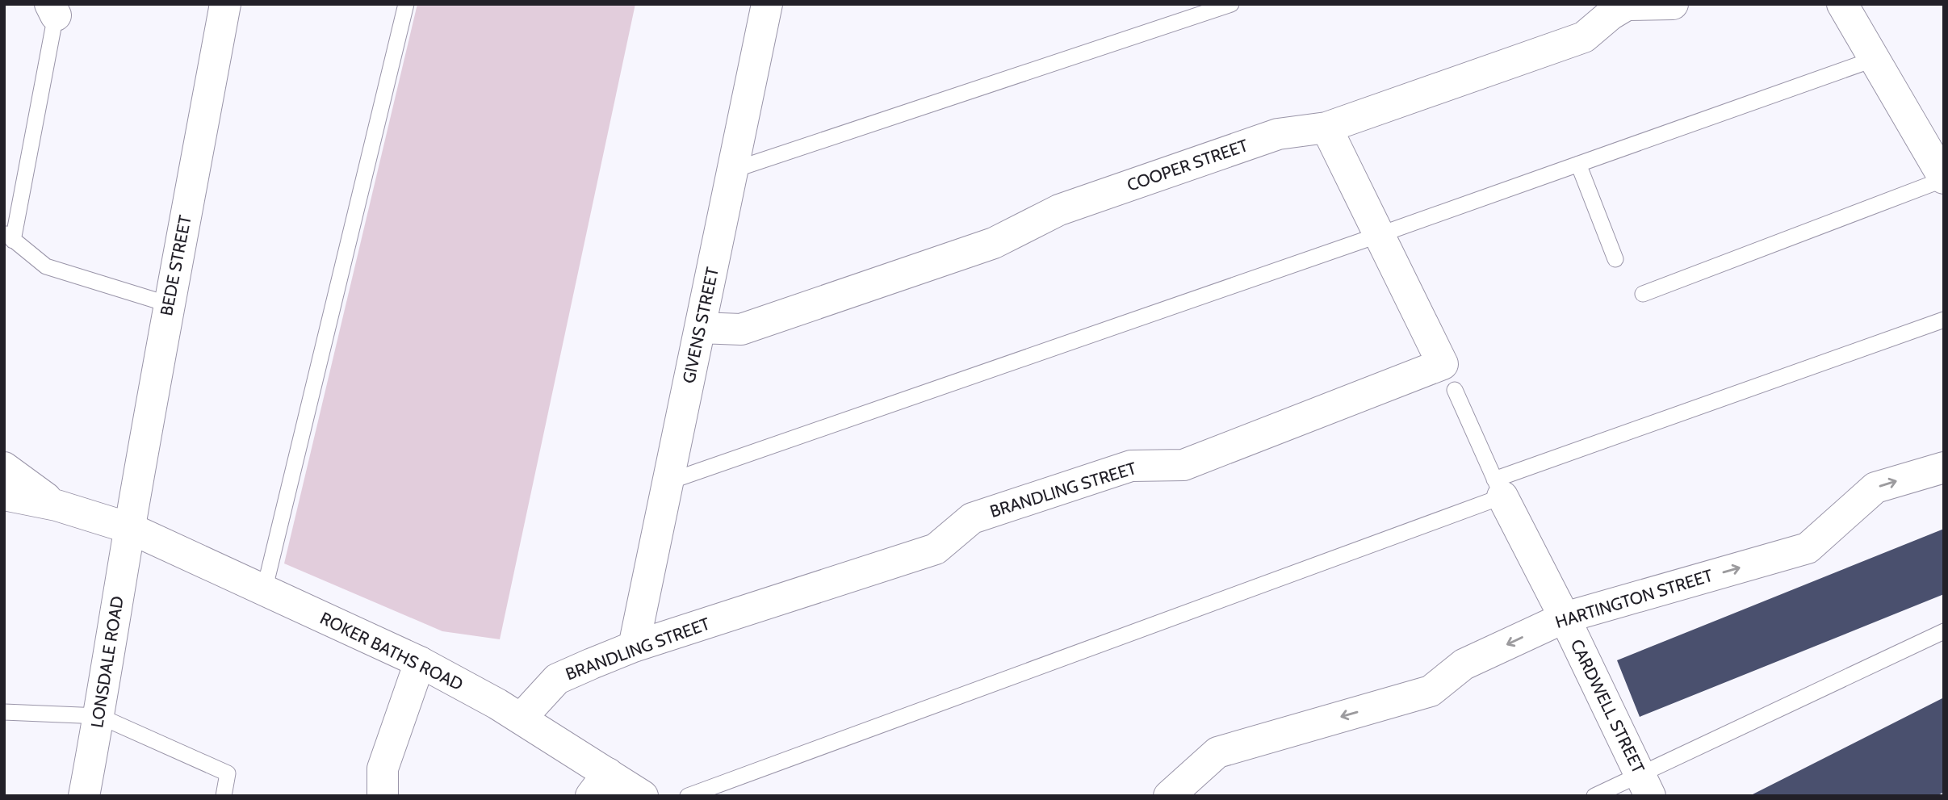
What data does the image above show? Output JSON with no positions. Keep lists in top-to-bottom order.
{
  "streets": {
    "street": [
      "COOPER STREET",
      "BEDE STREET",
      "GIVENS STREET",
      "BRANDLING STREET",
      "HARTINGTON STREET",
      "ROKER BATHS ROAD",
      "LONSDALE ROAD",
      "CARDWELL STREET"
    ]
  },
  "crossings": [
    ["COOPER STREET", "GIVENS STREET"],
    ["COOPER STREET", "BRANDLING STREET"],
    ["BEDE STREET", "ROKER BATHS ROAD"],
    ["BEDE STREET", "LONSDALE ROAD"],
    ["GIVENS STREET", "BRANDLING STREET"],
    ["BRANDLING STREET", "ROKER BATHS ROAD"],
    ["HARTINGTON STREET", "CARDWELL STREET"],
    ["ROKER BATHS ROAD", "LONSDALE ROAD"]
  ]
}
